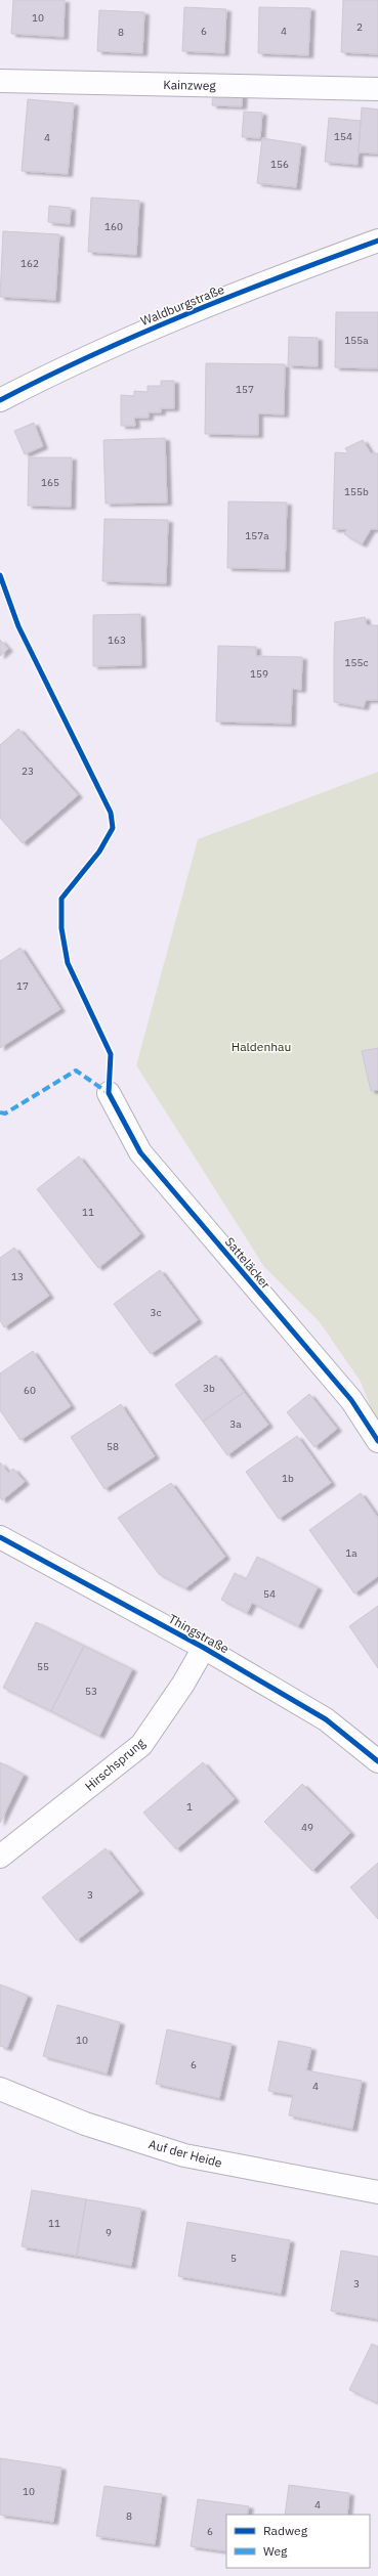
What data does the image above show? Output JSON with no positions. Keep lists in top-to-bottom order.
{
  "streets": {
    "street": [
      "Kainzweg",
      "Waldburgstraße",
      "Satteläcker",
      "Thingstraße",
      "Hirschsprung",
      "Auf der Heide"
    ]
  },
  "crossings": [
    ["Thingstraße", "Hirschsprung"]
  ],
  "parks": ["Haldenhau"],
  "house_numbers": [
    "10",
    "2",
    "6",
    "4",
    "8",
    "154",
    "4",
    "156",
    "160",
    "162",
    "155a",
    "157",
    "165",
    "155b",
    "157a",
    "163",
    "155c",
    "159",
    "23",
    "17",
    "11",
    "13",
    "3c",
    "3b",
    "60",
    "3a",
    "58",
    "1b",
    "1a",
    "54",
    "55",
    "53",
    "1",
    "49",
    "3",
    "10",
    "6",
    "4",
    "11",
    "9",
    "5",
    "3",
    "10",
    "4",
    "8",
    "6"
  ],
  "legend": ["Radweg", "Weg"]
}
